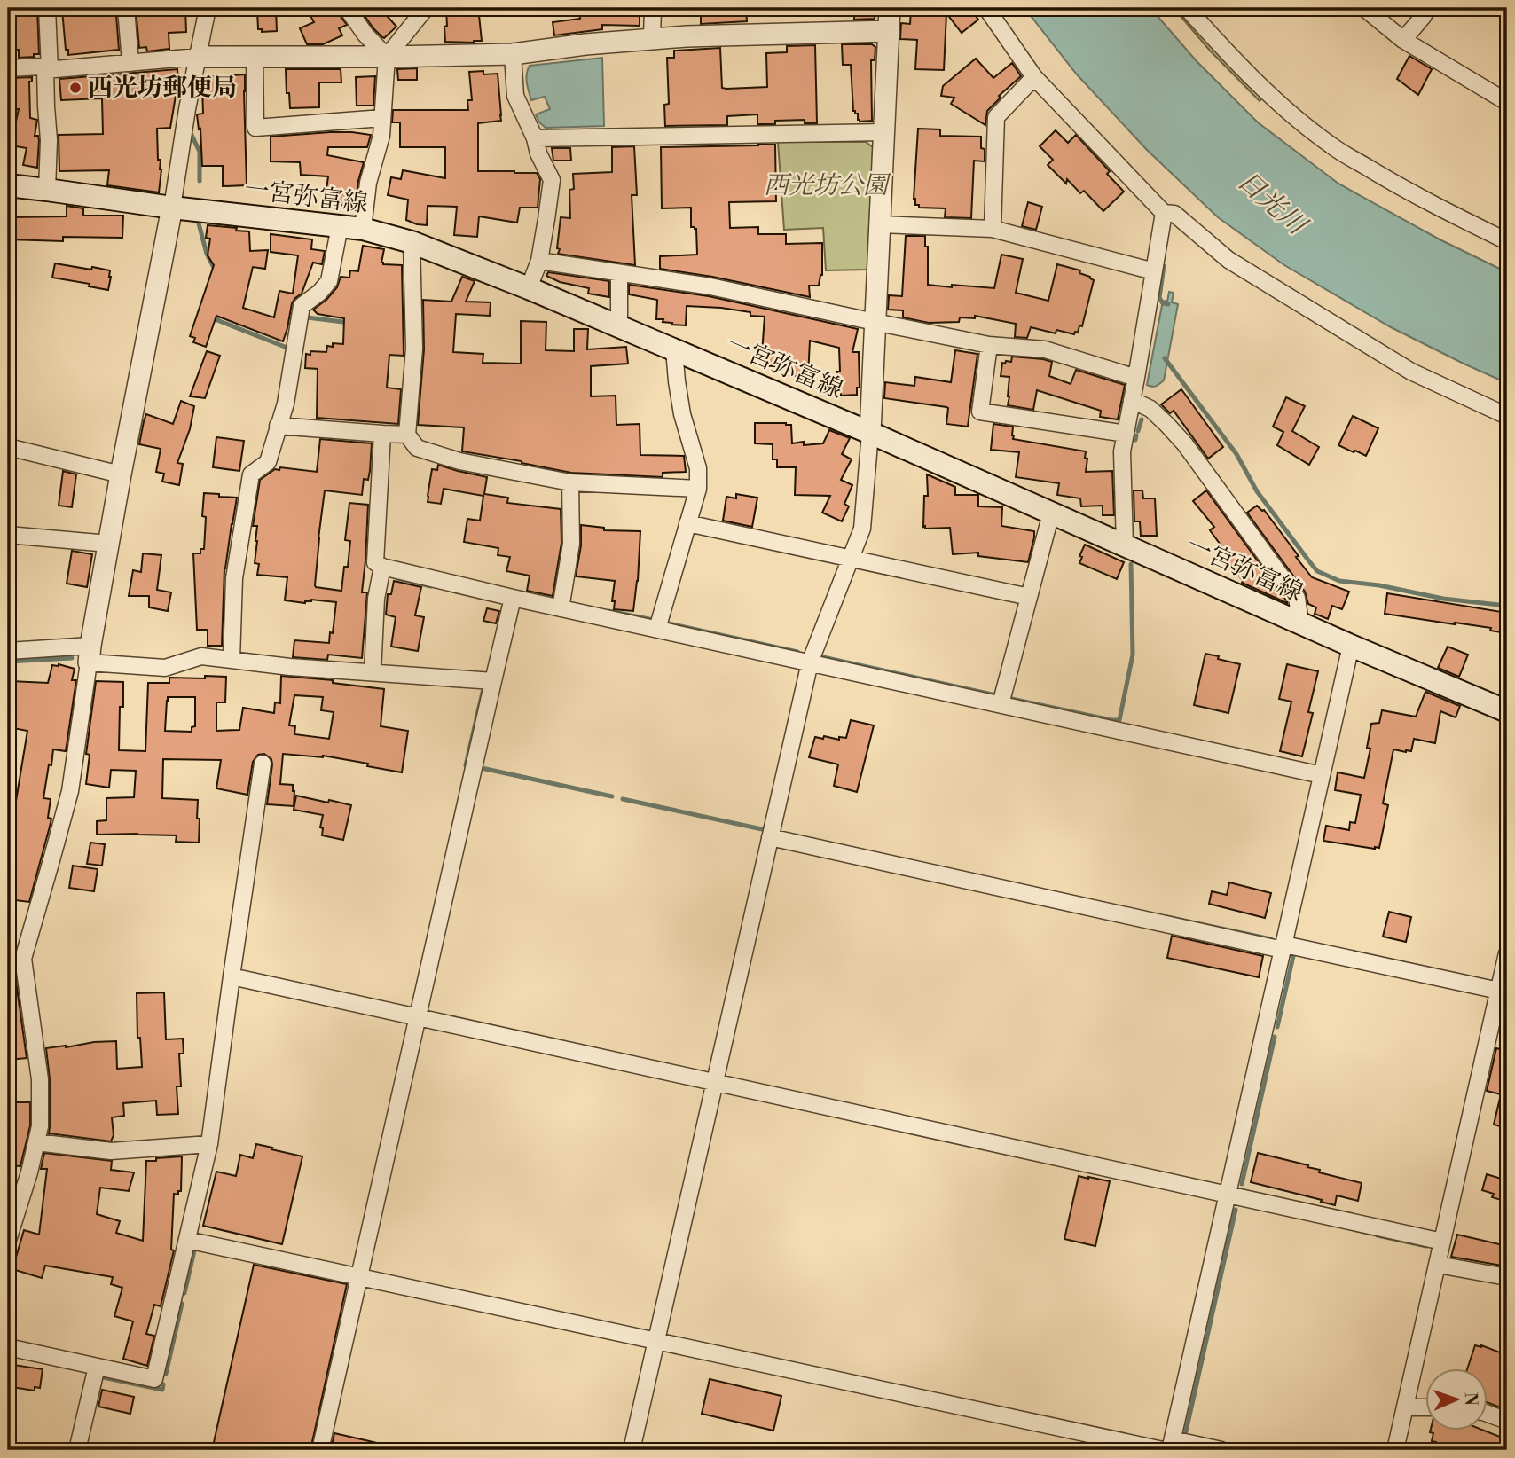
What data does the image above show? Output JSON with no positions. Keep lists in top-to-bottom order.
{
  "streets": {
    "main road": ["一宮弥富線"]
  },
  "water": ["日光川"],
  "parks": ["西光坊公園"],
  "places": ["西光坊郵便局"],
  "north": "right"
}
